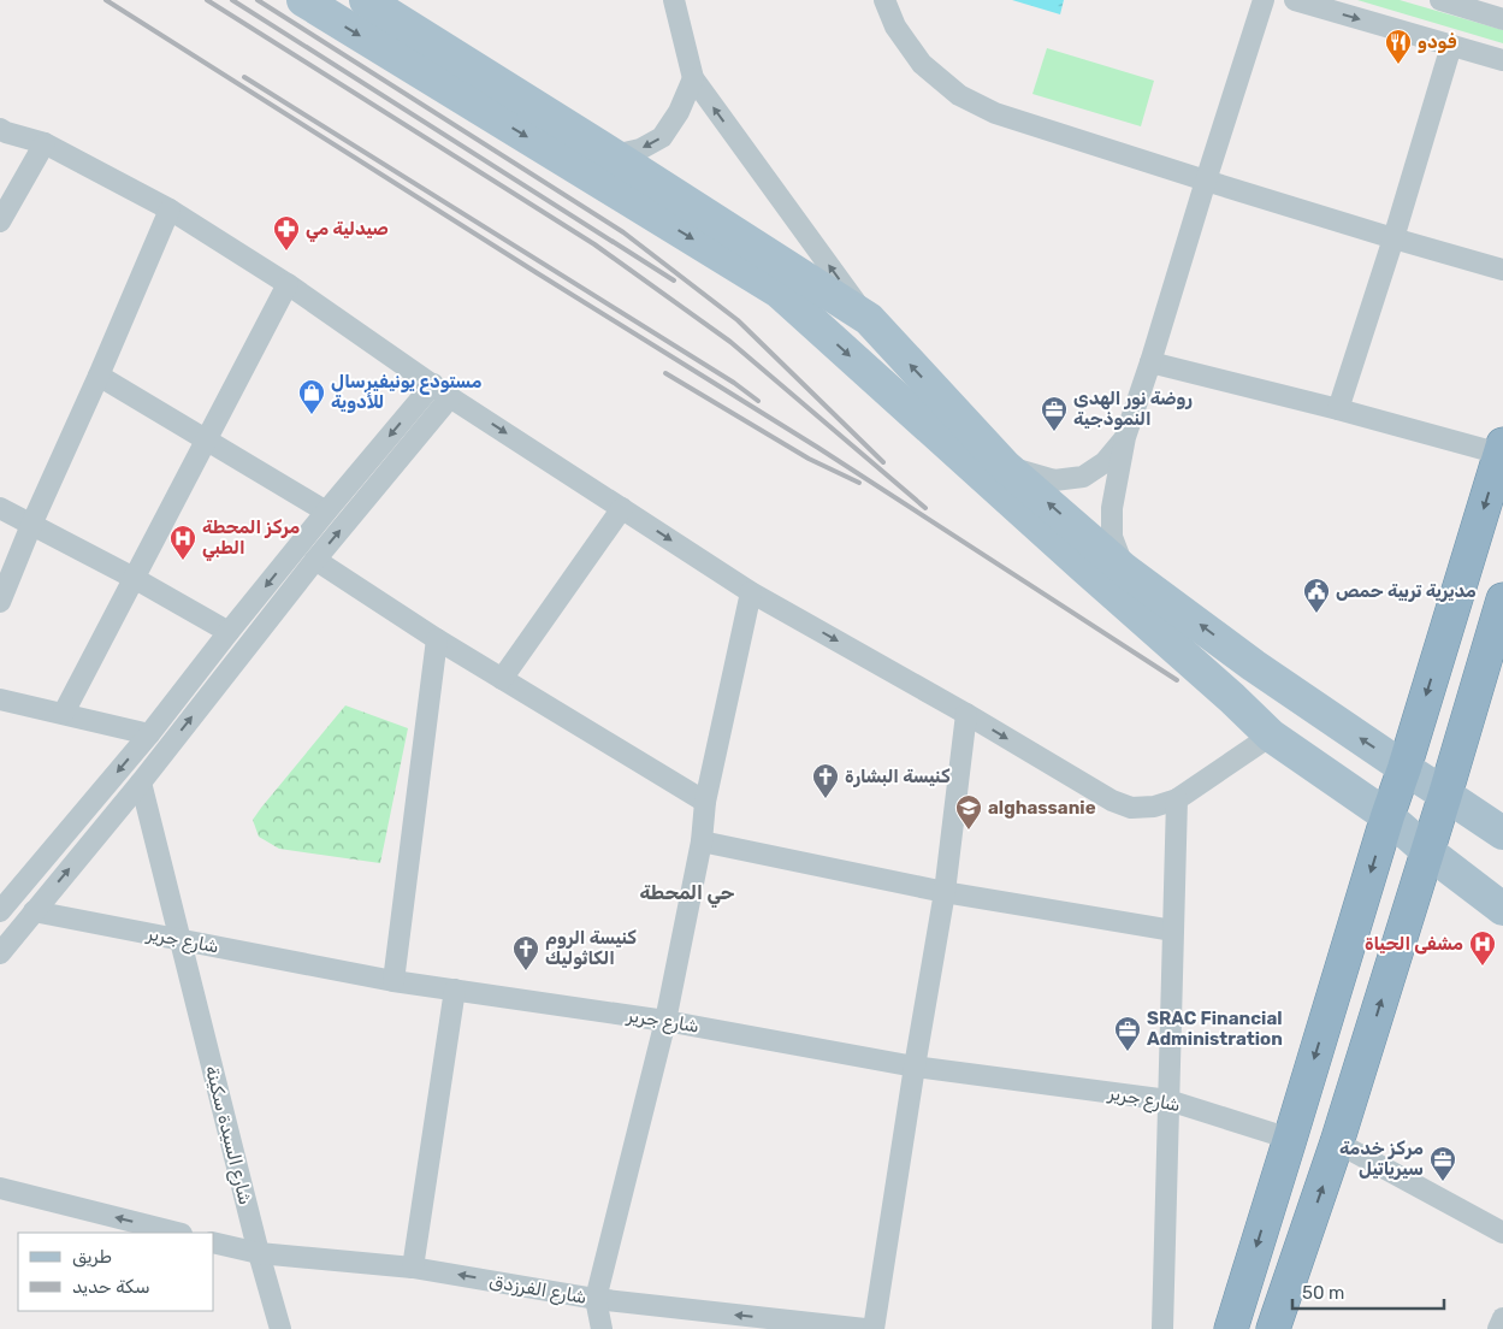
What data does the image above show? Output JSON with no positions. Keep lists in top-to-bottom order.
{
  "streets": {
    "street": ["شارع جرير", "شارع السيدة سكينة", "شارع الفرزدق"]
  },
  "crossings": [
    ["شارع جرير", "شارع السيدة سكينة"],
    ["شارع السيدة سكينة", "شارع الفرزدق"]
  ],
  "one_way": ["شارع الفرزدق"],
  "districts": ["حي المحطة"],
  "places": {
    "restaurant": ["فودو"],
    "pharmacy": ["صيدلية مي"],
    "shop": ["مستودع يونيفيرسال للأدوية"],
    "office": ["روضة نور الهدى النموذجية", "SRAC Financial Administration", "مركز خدمة سيرياتيل"],
    "hospital": ["مركز المحطة الطبي", "مشفى الحياة"],
    "public building": ["مديرية تربية حمص"],
    "church": ["كنيسة البشارة", "كنيسة الروم الكاثوليك"],
    "school or university": ["alghassanie"]
  },
  "legend": ["طريق", "سكة حديد"],
  "scale_bar": "50 m"
}
